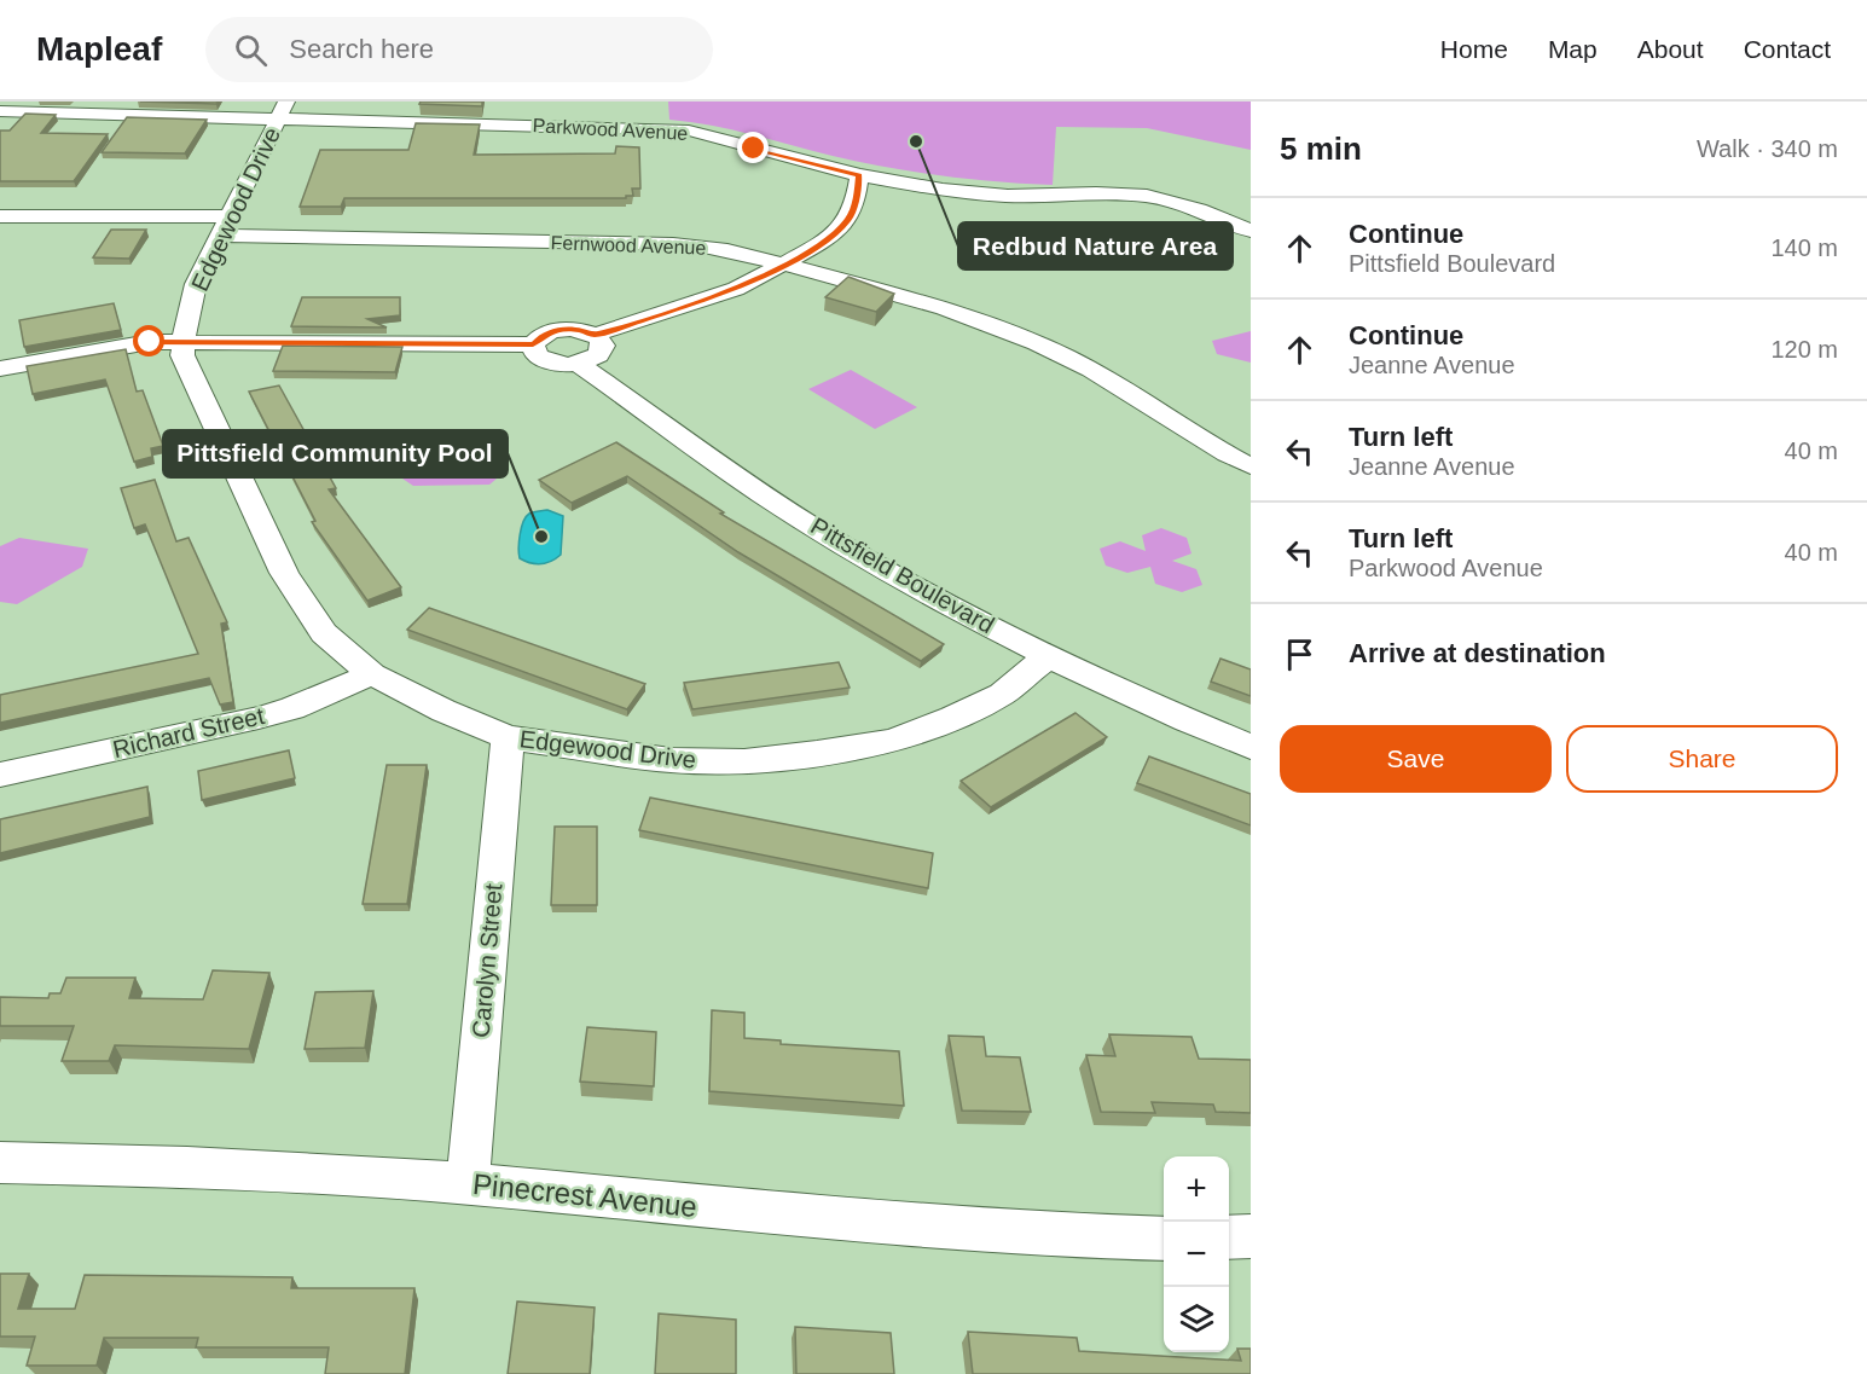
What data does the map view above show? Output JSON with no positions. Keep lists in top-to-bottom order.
{
  "streets": {
    "street": [
      "Parkwood Avenue",
      "Edgewood Drive",
      "Fernwood Avenue",
      "Pittsfield Boulevard",
      "Richard Street",
      "Carolyn Street",
      "Pinecrest Avenue"
    ]
  },
  "crossings": [
    ["Parkwood Avenue", "Edgewood Drive"],
    ["Edgewood Drive", "Fernwood Avenue"],
    ["Edgewood Drive", "Pittsfield Boulevard"],
    ["Edgewood Drive", "Richard Street"],
    ["Edgewood Drive", "Carolyn Street"],
    ["Carolyn Street", "Pinecrest Avenue"]
  ],
  "places": ["Redbud Nature Area", "Pittsfield Community Pool"],
  "page": {
    "header": "Mapleaf",
    "search": "Search here",
    "nav": [
      "Home",
      "Map",
      "About",
      "Contact"
    ],
    "heading": ["5 min", "Walk · 340 m"],
    "list": [
      ["Continue", "Pittsfield Boulevard", "140 m"],
      ["Continue", "Jeanne Avenue", "120 m"],
      ["Turn left", "Jeanne Avenue", "40 m"],
      ["Turn left", "Parkwood Avenue", "40 m"],
      "Arrive at destination"
    ],
    "buttons": ["Save", "Share"],
    "map_buttons": ["+", "−"]
  }
}
